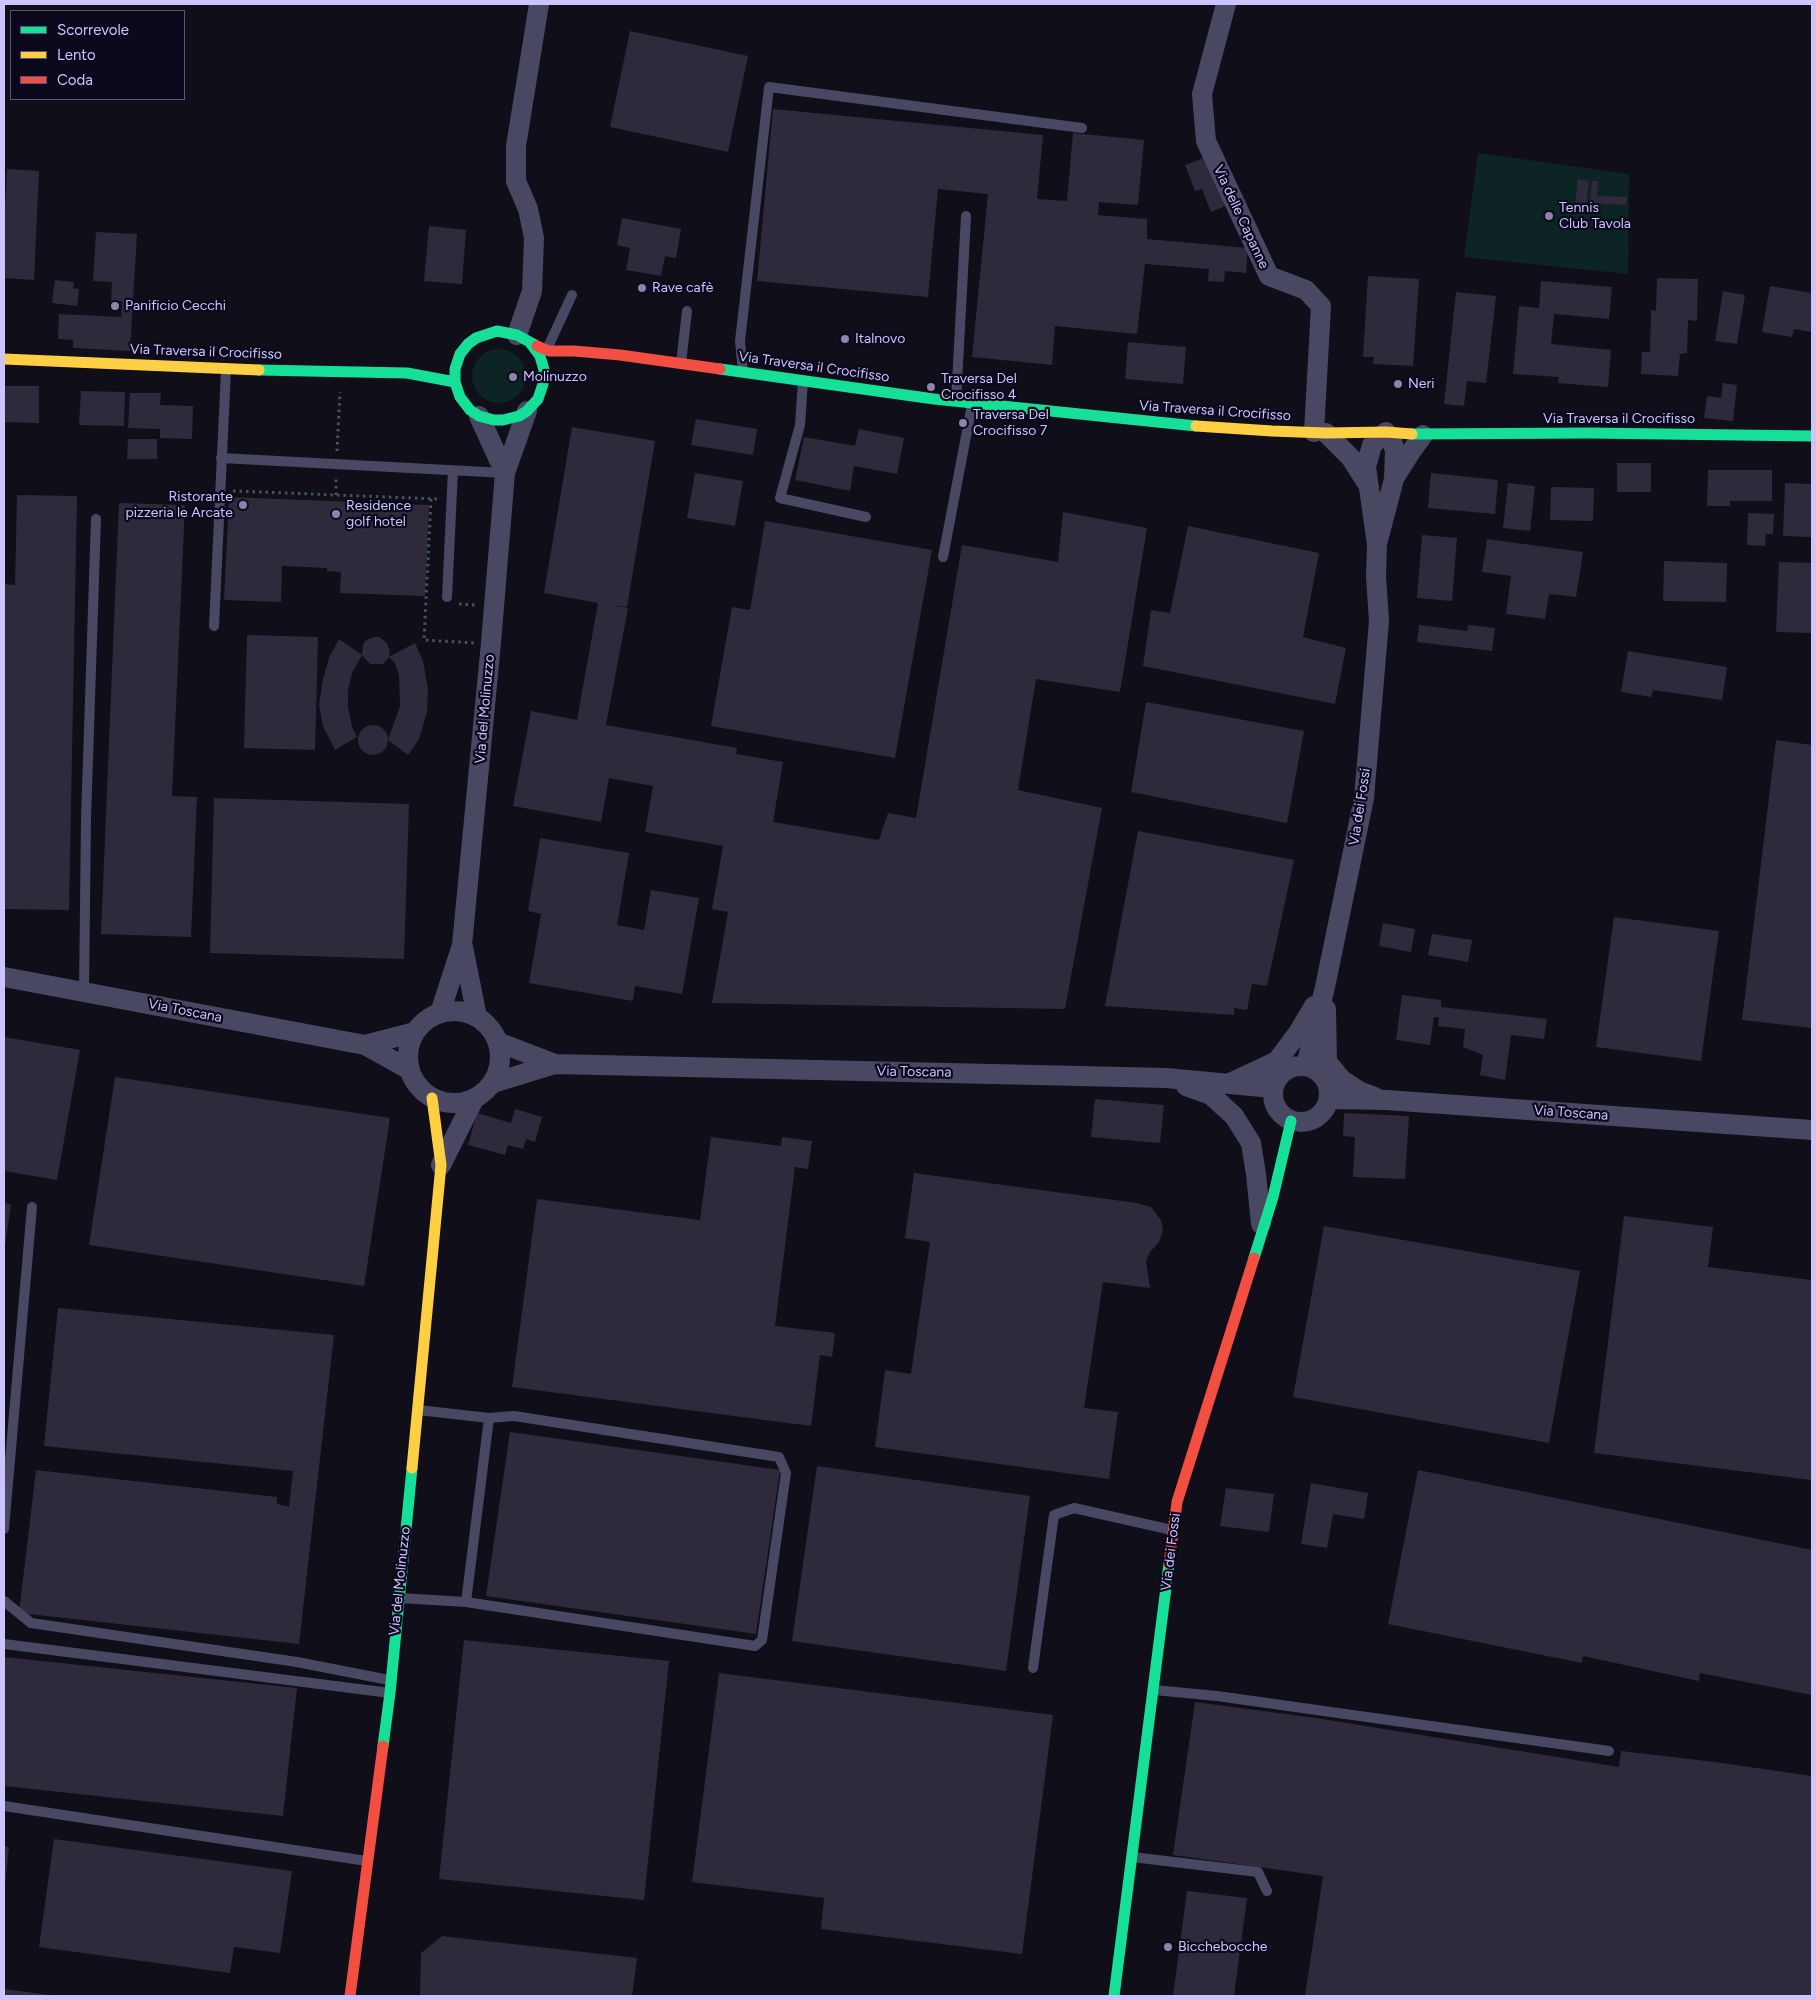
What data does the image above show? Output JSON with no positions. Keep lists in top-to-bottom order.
{
  "streets": {
    "street": [
      "Via delle Capanne",
      "Via Traversa il Crocifisso",
      "Via del Molinuzzo",
      "Via dei Fossi",
      "Via Toscana"
    ]
  },
  "crossings": [
    ["Via delle Capanne", "Via Traversa il Crocifisso"],
    ["Via delle Capanne", "Via dei Fossi"],
    ["Via Traversa il Crocifisso", "Via del Molinuzzo"],
    ["Via Traversa il Crocifisso", "Via dei Fossi"],
    ["Via del Molinuzzo", "Via Toscana"],
    ["Via dei Fossi", "Via Toscana"]
  ],
  "places": [
    "Tennis Club Tavola",
    "Rave cafè",
    "Panificio Cecchi",
    "Italnovo",
    "Molinuzzo",
    "Neri",
    "Traversa Del Crocifisso 4",
    "Traversa Del Crocifisso 7",
    "Ristorante pizzeria le Arcate",
    "Residence golf hotel",
    "Bicchebocche"
  ],
  "legend": ["Scorrevole", "Lento", "Coda"]
}
